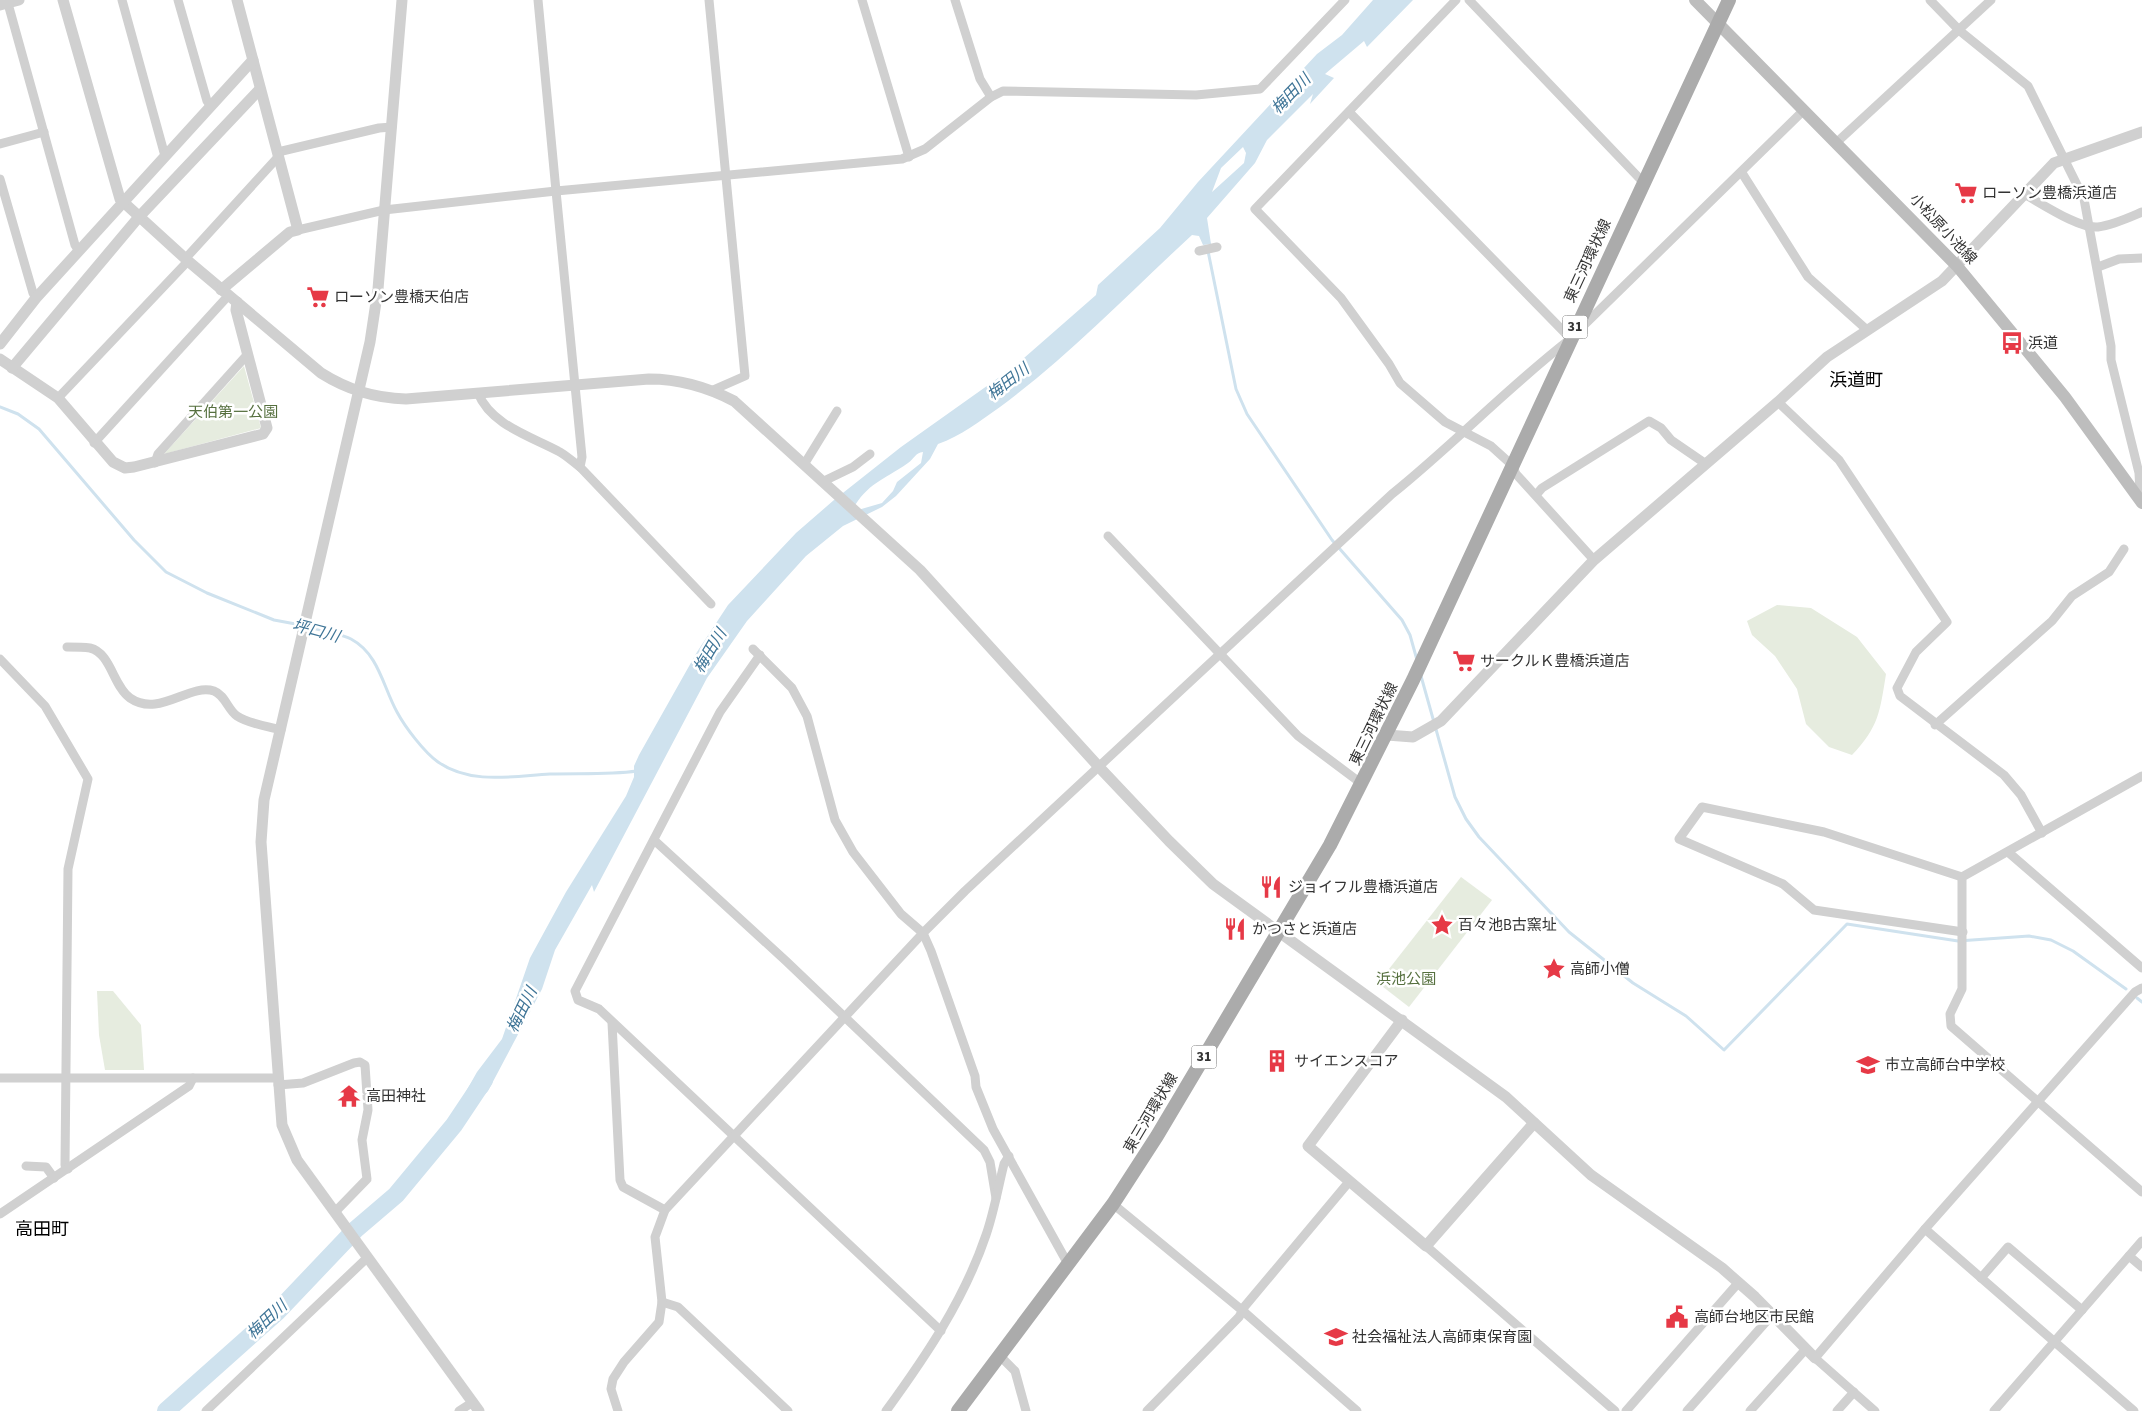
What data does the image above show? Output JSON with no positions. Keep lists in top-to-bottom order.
{
  "streets": {
    "main road": ["小松原小池線", "東三河環状線", "31"]
  },
  "crossings": [
    ["小松原小池線", "東三河環状線"]
  ],
  "districts": ["浜道町", "高田町"],
  "water": ["梅田川", "坪口川"],
  "parks": ["天伯第一公園", "浜池公園"],
  "places": {
    "supermarket": ["ローソン豊橋浜道店", "ローソン豊橋天伯店", "サークルＫ豊橋浜道店"],
    "bus stop": ["浜道"],
    "restaurant": ["ジョイフル豊橋浜道店", "かつさと浜道店"],
    "place": ["百々池B古窯址", "高師小僧"],
    "building": ["サイエンスコア"],
    "school or university": ["市立高師台中学校", "社会福祉法人高師東保育園"],
    "temple": ["高田神社"],
    "public building": ["高師台地区市民館"]
  }
}
